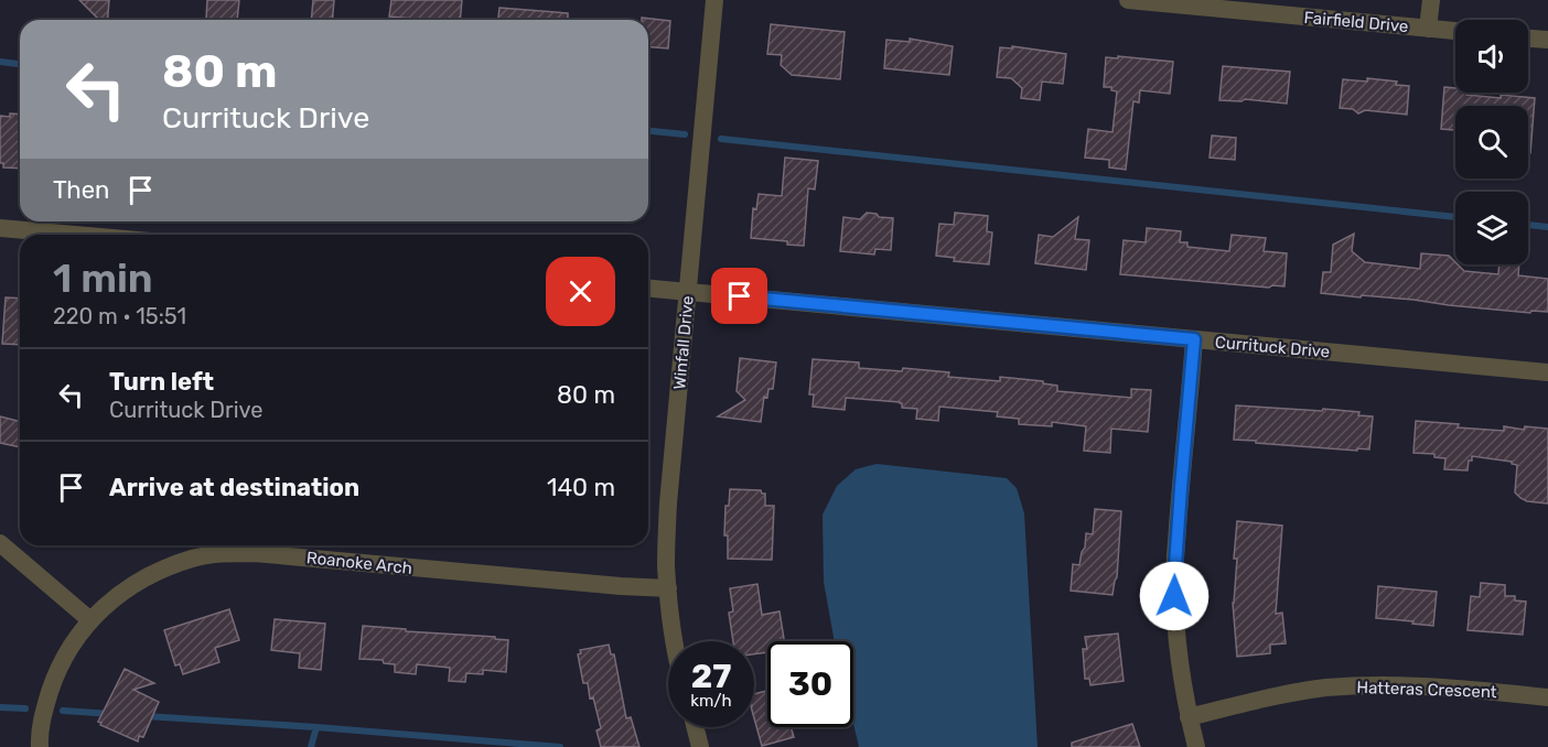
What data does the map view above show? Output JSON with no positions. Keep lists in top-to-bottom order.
{
  "streets": {
    "street": [
      "Fairfield Drive",
      "Winfall Drive",
      "Currituck Drive",
      "Roanoke Arch",
      "Hatteras Crescent"
    ]
  },
  "crossings": [
    ["Winfall Drive", "Currituck Drive"],
    ["Winfall Drive", "Roanoke Arch"]
  ],
  "page": {
    "turn": ["80 m", "Currituck Drive"],
    "then": "Then",
    "heading": ["1 min", "220 m · 15:51"],
    "list": [
      {
        "name": "Turn left",
        "note": "Currituck Drive",
        "value": "80 m"
      },
      {
        "name": "Arrive at destination",
        "value": "140 m"
      }
    ],
    "speed": "27 km/h",
    "limit": "30"
  }
}
